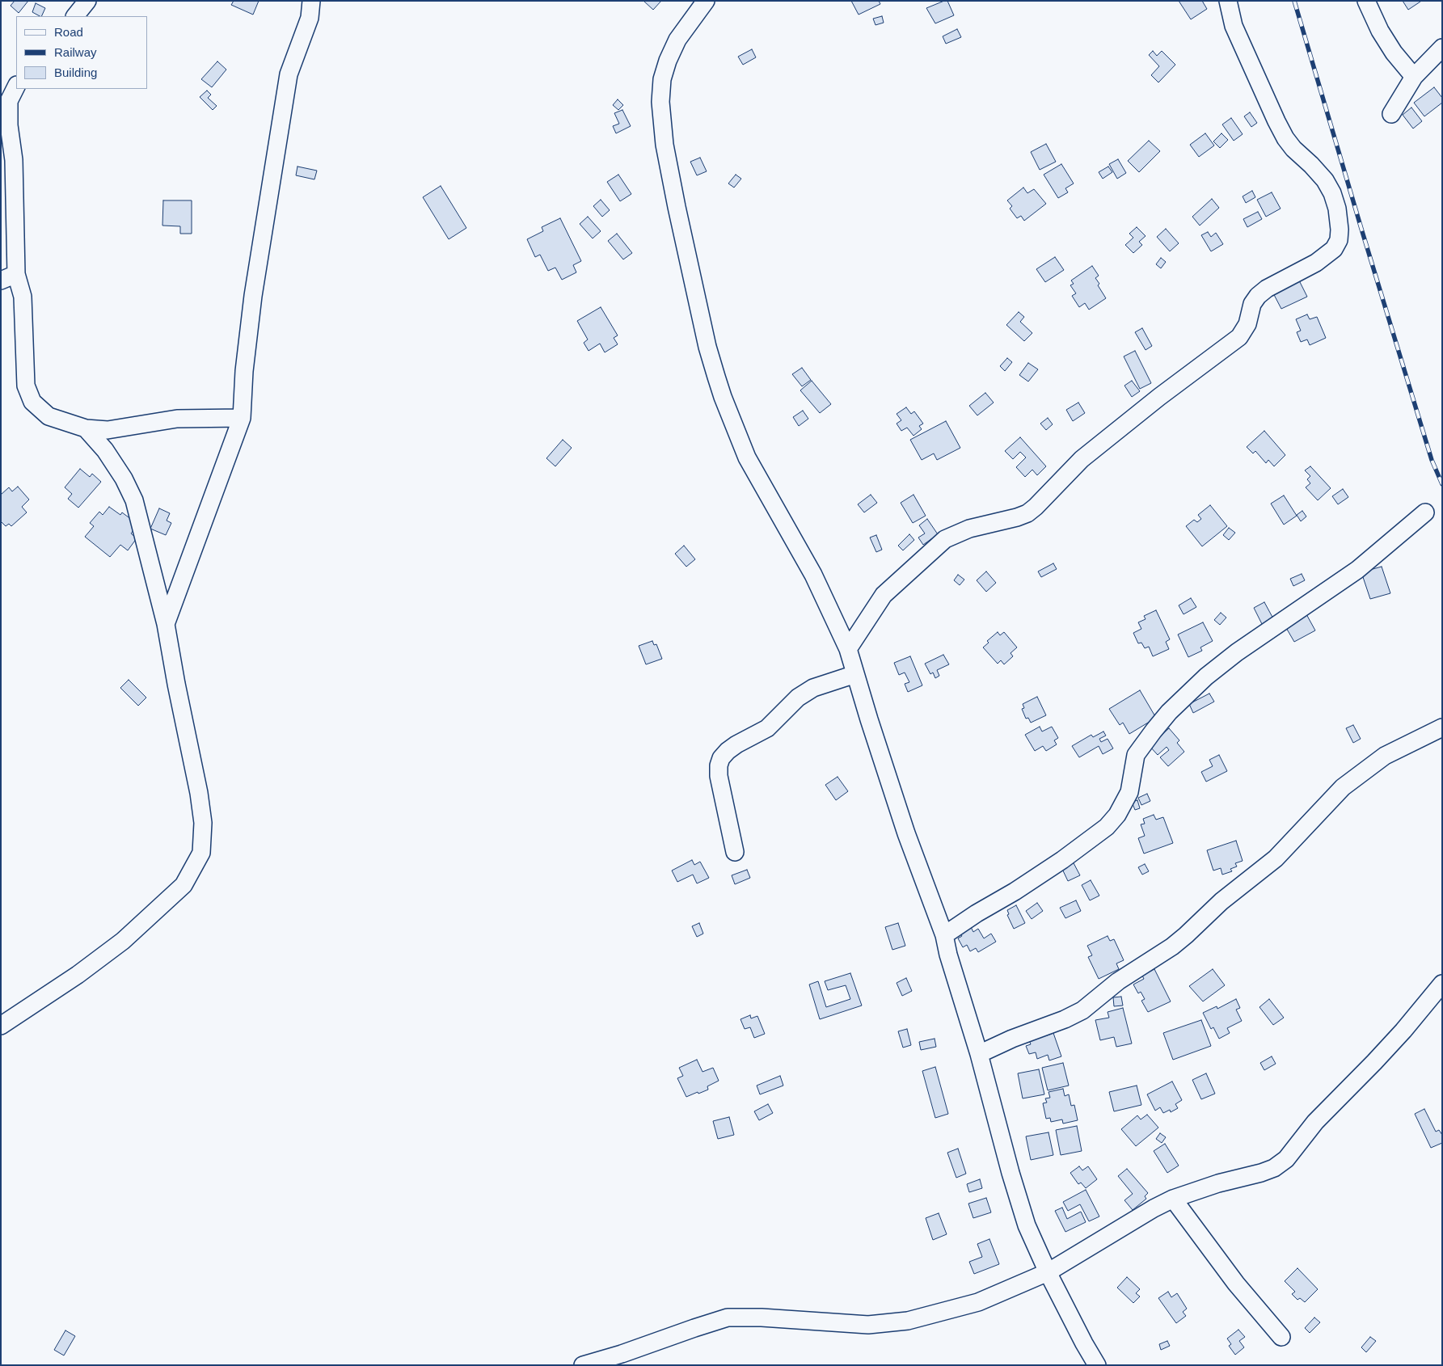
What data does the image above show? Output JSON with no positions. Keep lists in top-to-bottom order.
{
  "legend": ["Road", "Railway", "Building"]
}
